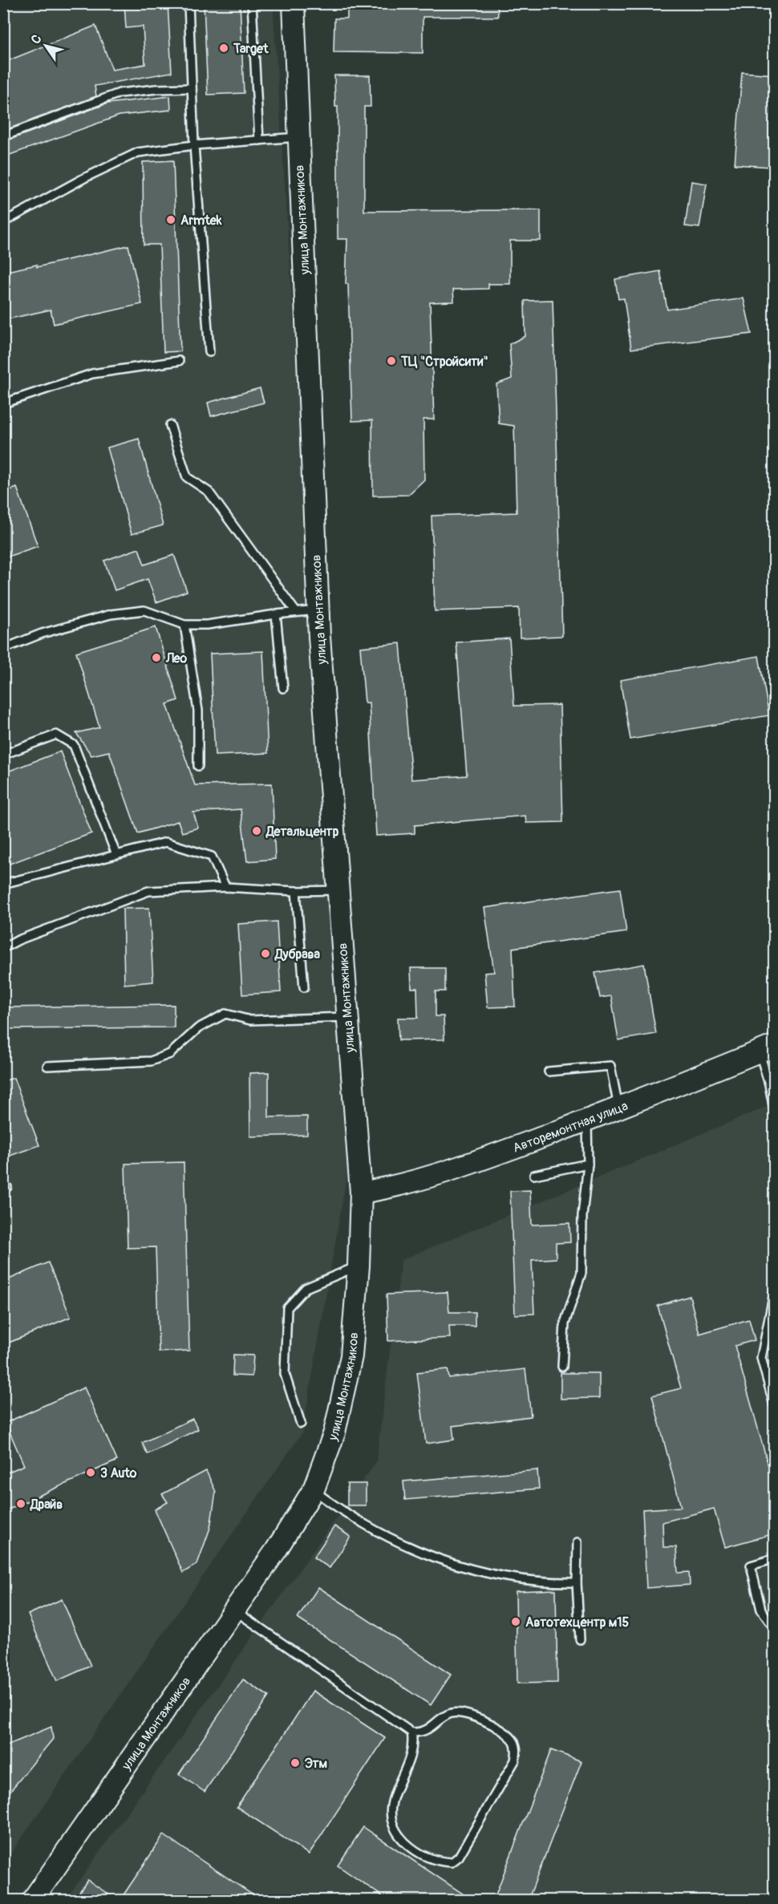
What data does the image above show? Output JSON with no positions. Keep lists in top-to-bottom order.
{
  "streets": {
    "main road": ["улица Монтажников", "Авторемонтная улица"]
  },
  "crossings": [
    ["улица Монтажников", "Авторемонтная улица"]
  ],
  "places": [
    "Target",
    "Armtek",
    "ТЦ \"Стройсити\"",
    "Лео",
    "Детальцентр",
    "Дубрава",
    "3 Auto",
    "Драйв",
    "Автотехцентр м15",
    "Этм"
  ],
  "north": "top left"
}
